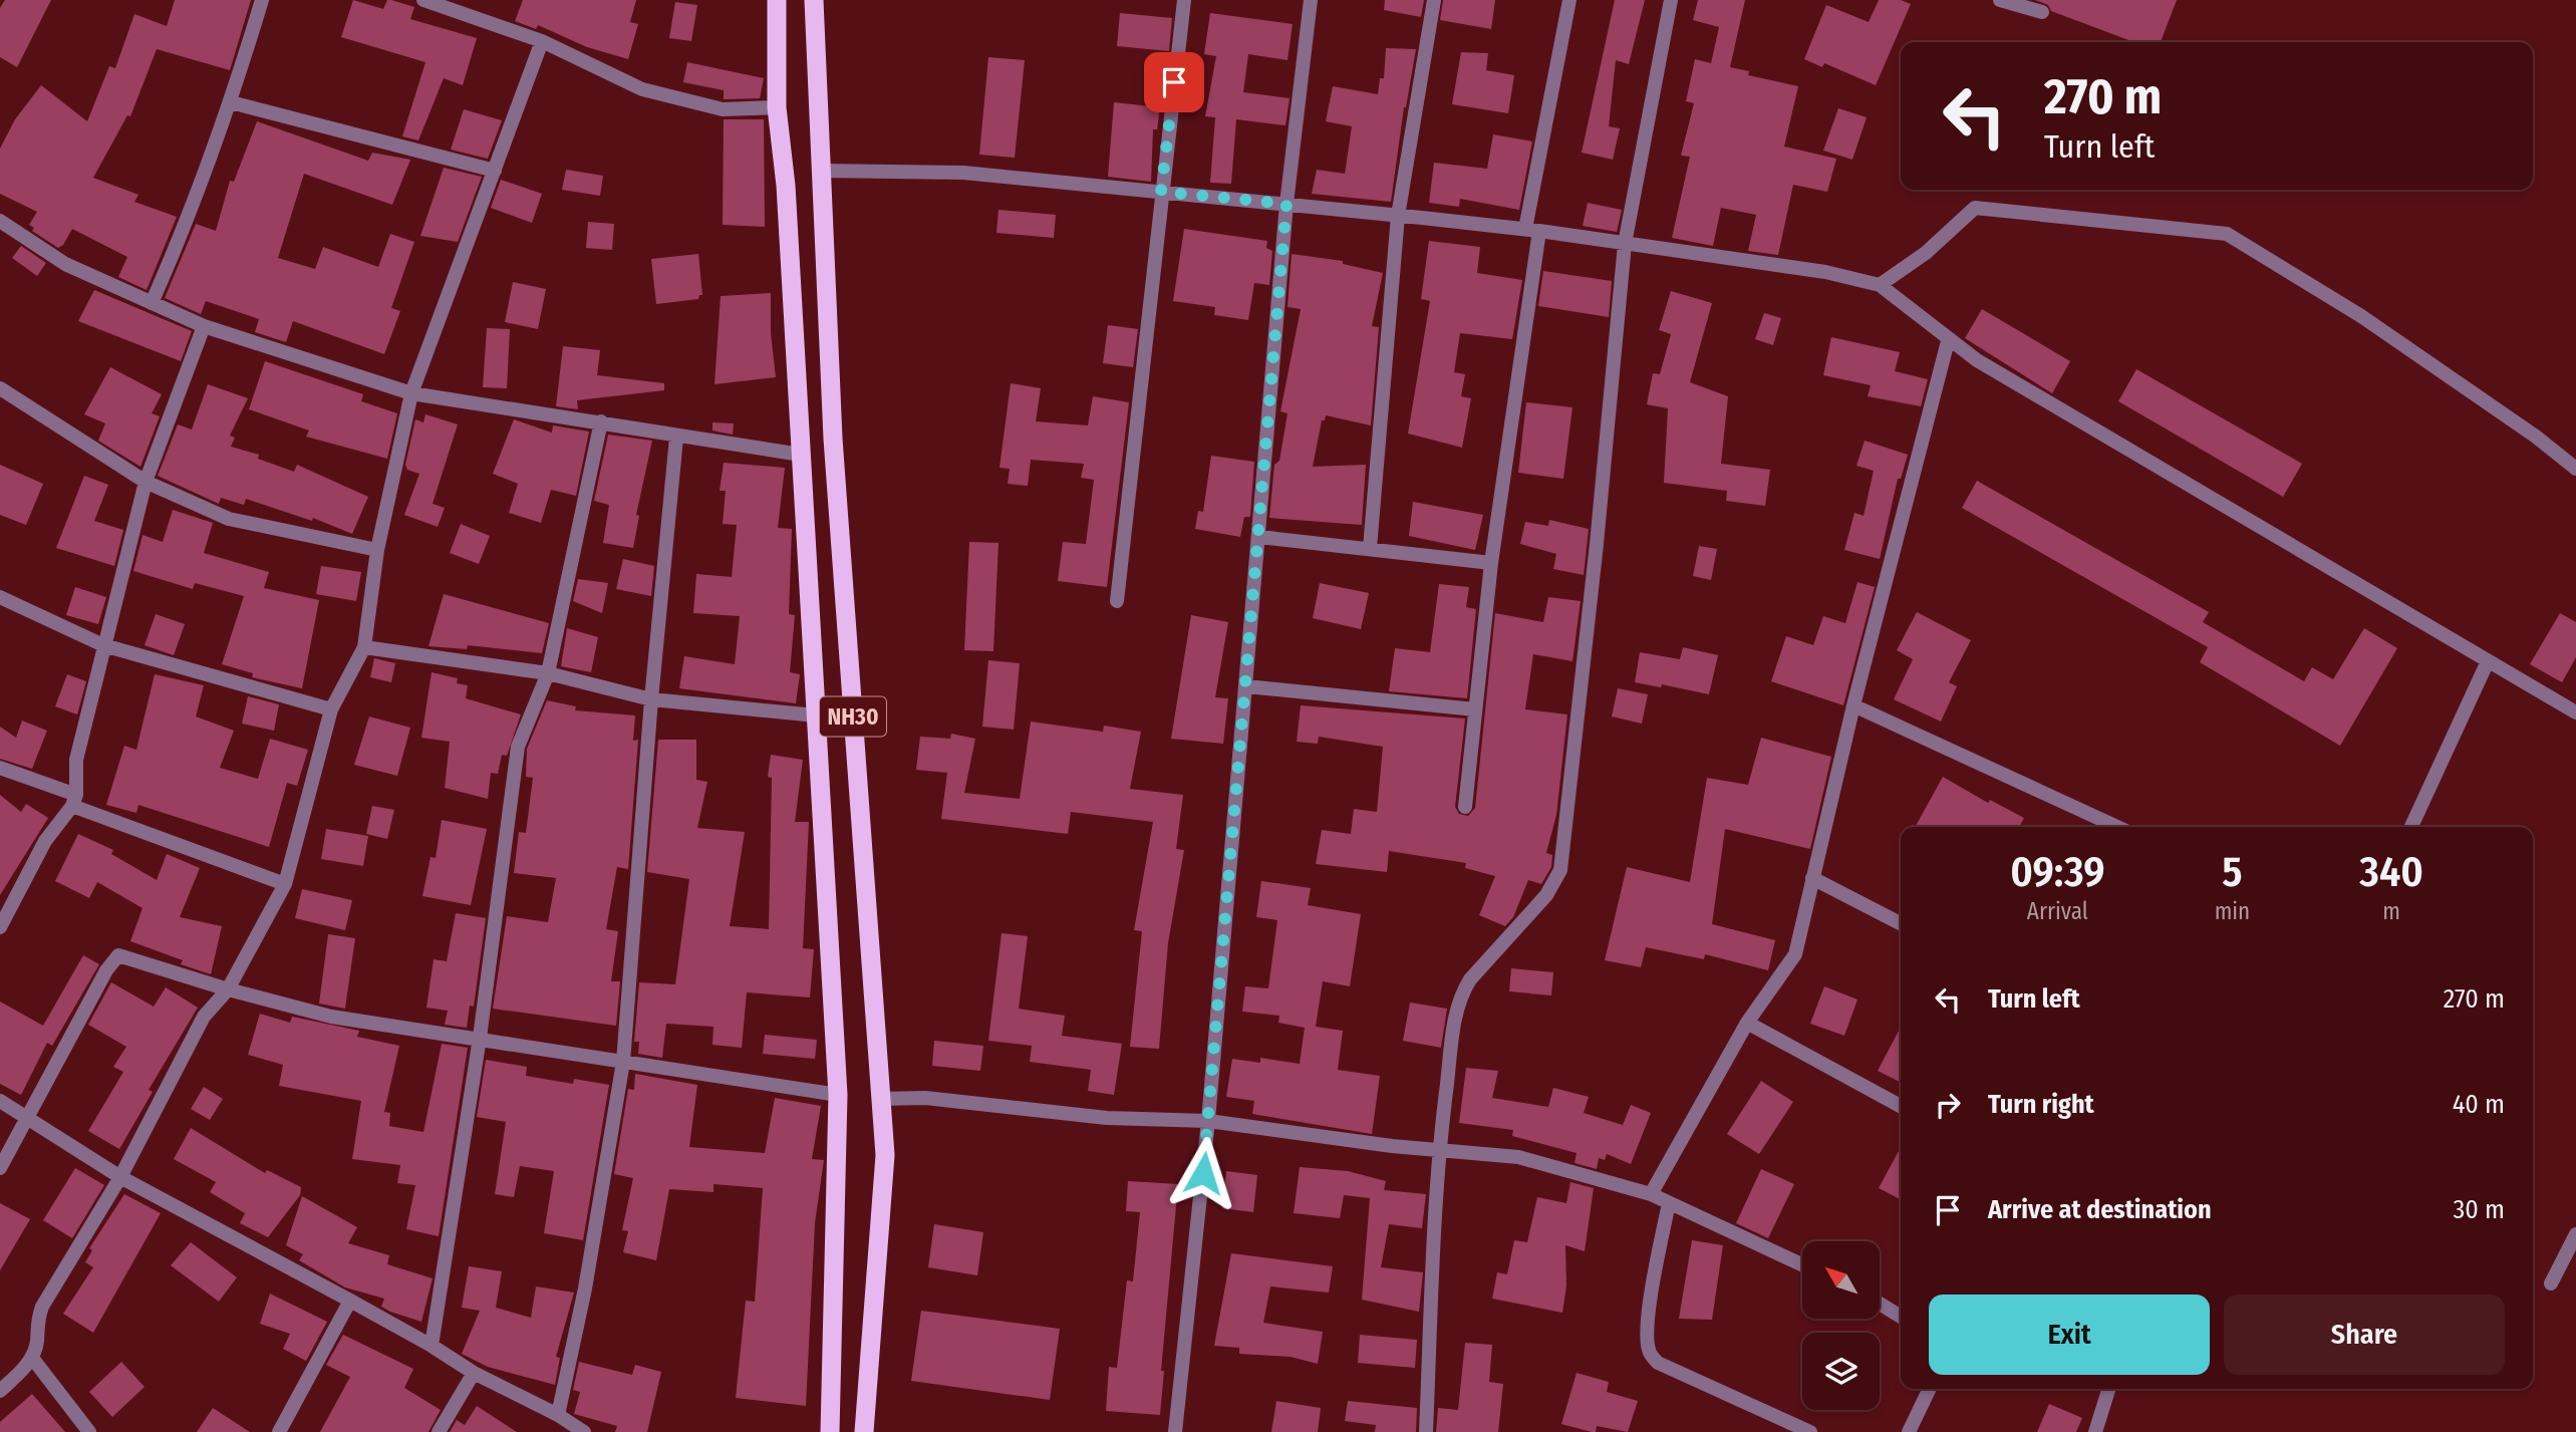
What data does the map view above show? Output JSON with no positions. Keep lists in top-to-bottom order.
{
  "streets": {
    "highway": ["NH30"]
  },
  "north": "top left",
  "page": {
    "turn": ["270 m", "Turn left"],
    "eta": [
      "09:39",
      "Arrival",
      "5",
      "min",
      "340",
      "m"
    ],
    "list": [
      {
        "name": "Turn left",
        "value": "270 m"
      },
      {
        "name": "Turn right",
        "value": "40 m"
      },
      {
        "name": "Arrive at destination",
        "value": "30 m"
      }
    ],
    "buttons": ["Exit", "Share"]
  }
}
